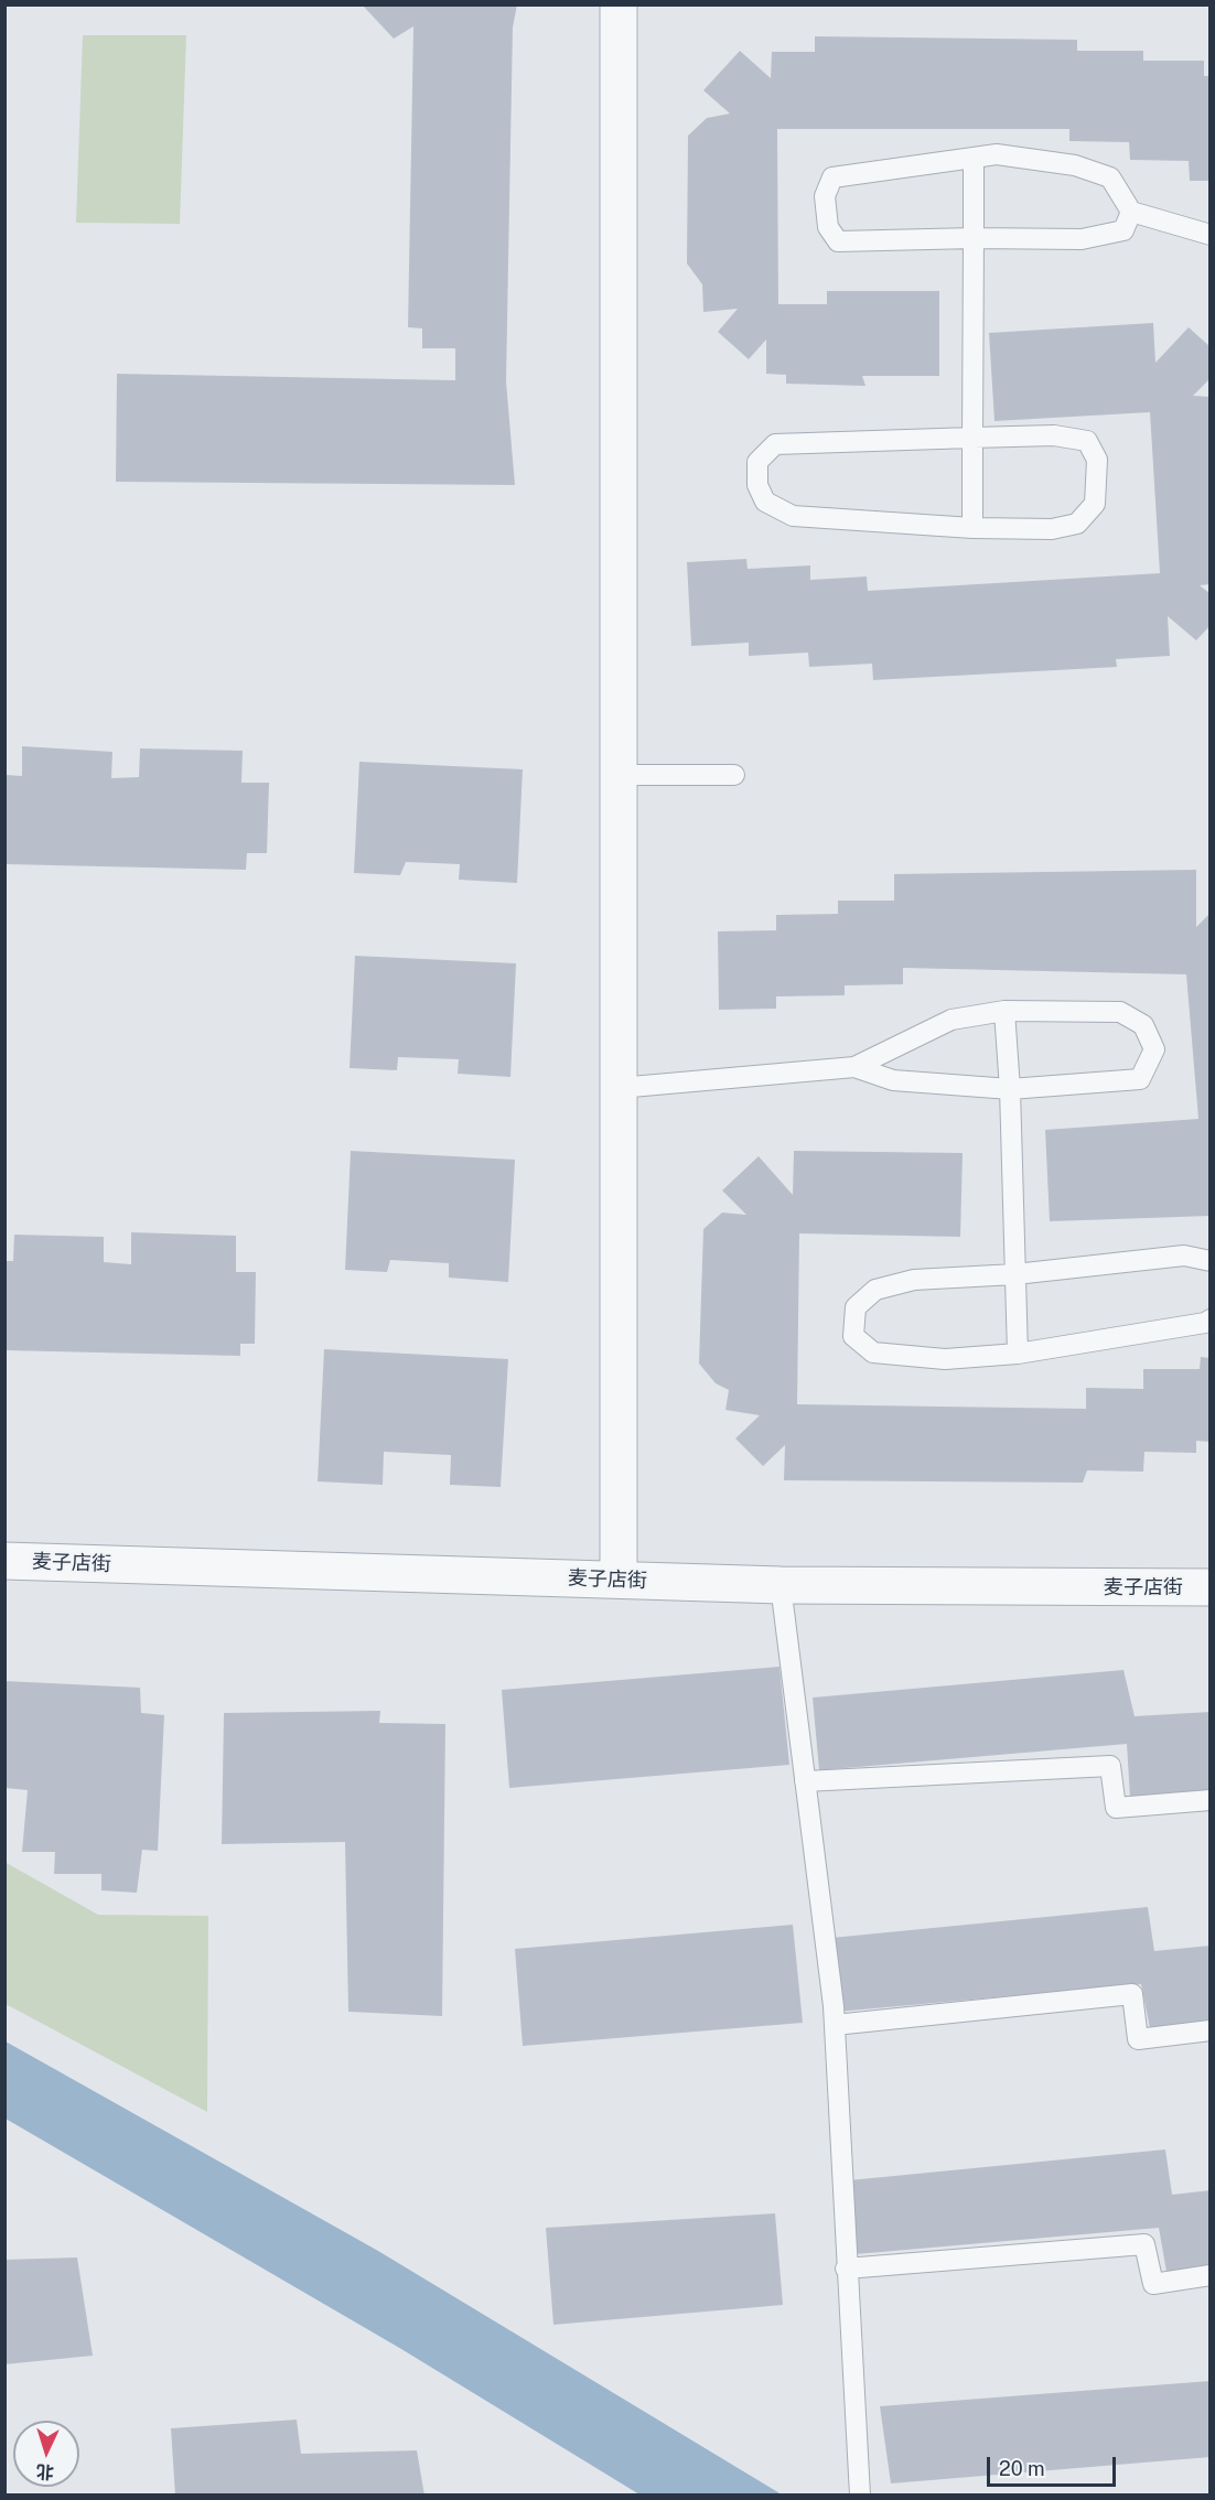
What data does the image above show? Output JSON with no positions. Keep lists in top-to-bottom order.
{
  "streets": {
    "street": ["麦子店街"]
  },
  "scale_bar": "20 m",
  "north": "bottom"
}
